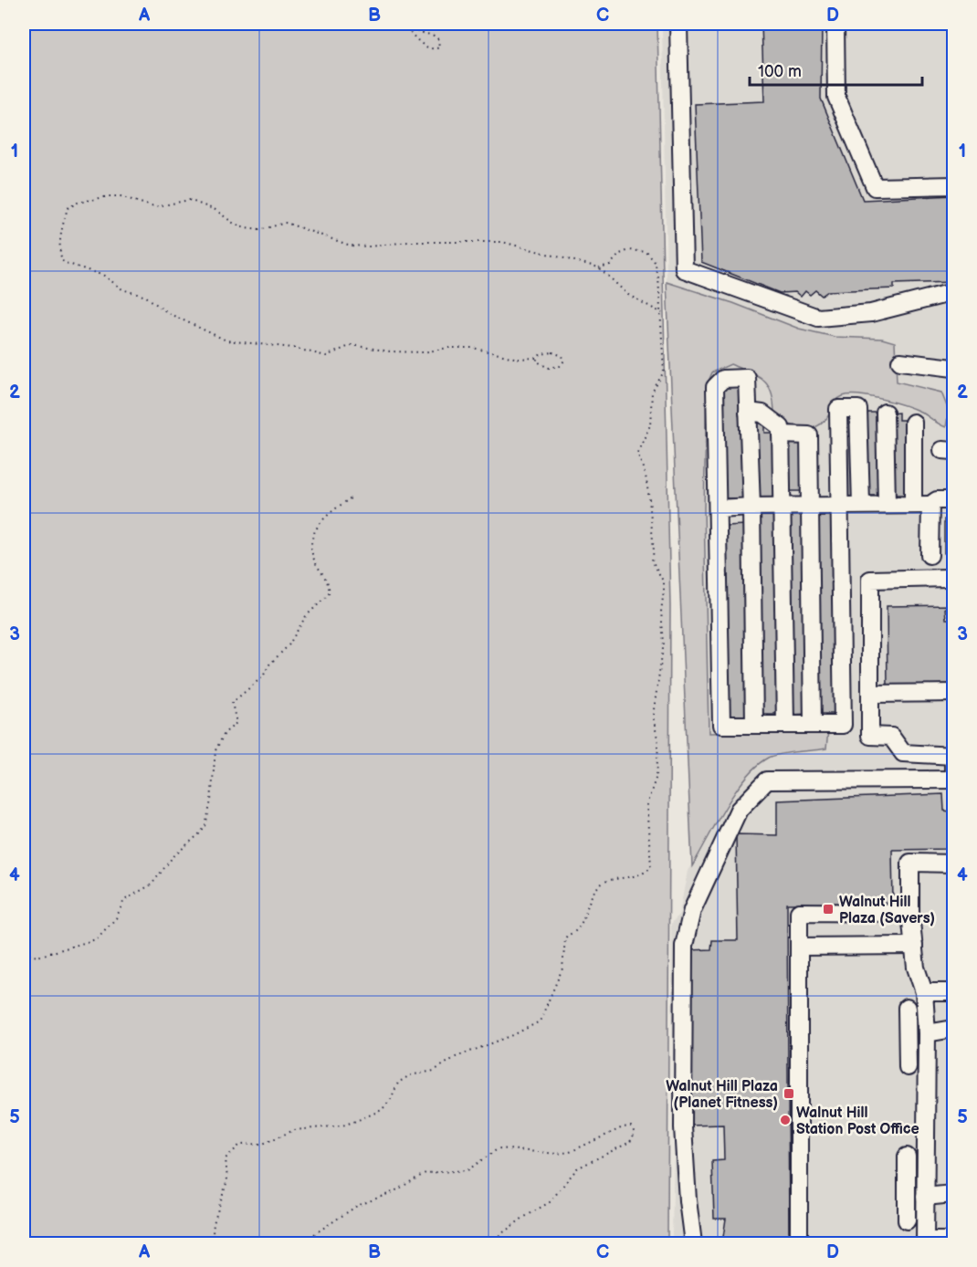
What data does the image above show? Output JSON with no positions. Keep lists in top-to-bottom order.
{
  "places": {
    "transit": ["Walnut Hill Plaza (Savers)", "Walnut Hill Plaza (Planet Fitness)"],
    "other": ["Walnut Hill Station Post Office"]
  },
  "scale_bar": "100 m",
  "grid": {
    "columns": [
      "A",
      "B",
      "C",
      "D"
    ],
    "rows": [
      "1",
      "2",
      "3",
      "4",
      "5"
    ]
  }
}
